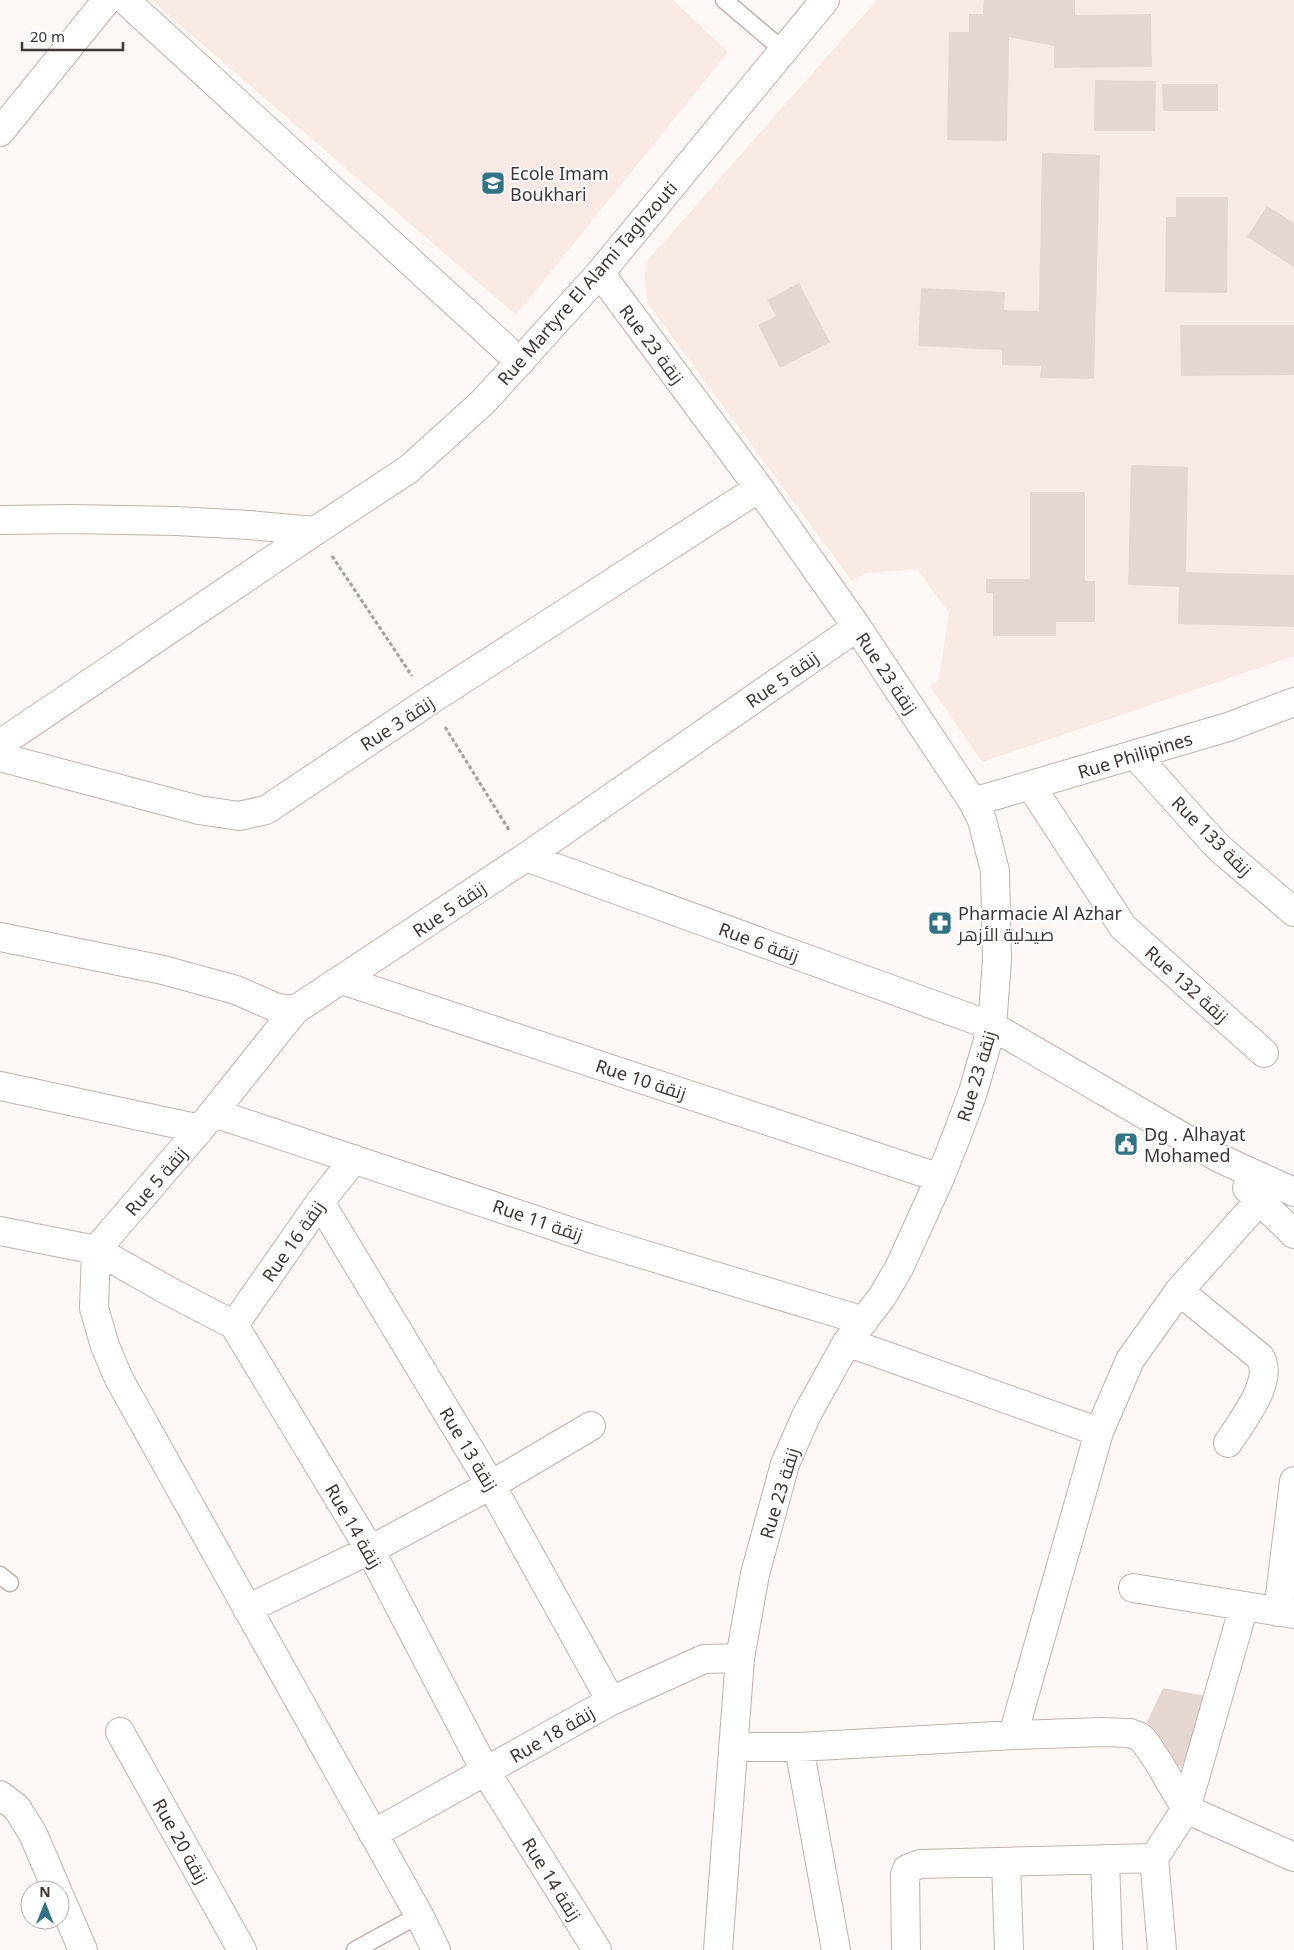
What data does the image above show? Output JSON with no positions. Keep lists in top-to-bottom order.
{
  "streets": {
    "street": [
      "Rue Martyre El Alami Taghzouti",
      "Rue 23 زنقة",
      "Rue 5 زنقة",
      "Rue 3 زنقة",
      "Rue Philipines",
      "Rue 133 زنقة",
      "Rue 6 زنقة",
      "Rue 132 زنقة",
      "Rue 10 زنقة",
      "Rue 11 زنقة",
      "Rue 16 زنقة",
      "Rue 13 زنقة",
      "Rue 14 زنقة",
      "Rue 18 زنقة",
      "Rue 20 زنقة"
    ]
  },
  "crossings": [
    ["Rue Martyre El Alami Taghzouti", "Rue 23 زنقة"],
    ["Rue 23 زنقة", "Rue 5 زنقة"],
    ["Rue 23 زنقة", "Rue 3 زنقة"],
    ["Rue 23 زنقة", "Rue Philipines"],
    ["Rue 23 زنقة", "Rue 6 زنقة"],
    ["Rue 23 زنقة", "Rue 10 زنقة"],
    ["Rue 23 زنقة", "Rue 11 زنقة"],
    ["Rue 23 زنقة", "Rue 18 زنقة"],
    ["Rue 5 زنقة", "Rue 6 زنقة"],
    ["Rue 5 زنقة", "Rue 10 زنقة"],
    ["Rue 5 زنقة", "Rue 11 زنقة"],
    ["Rue Philipines", "Rue 133 زنقة"],
    ["Rue Philipines", "Rue 132 زنقة"],
    ["Rue 11 زنقة", "Rue 16 زنقة"],
    ["Rue 16 زنقة", "Rue 13 زنقة"],
    ["Rue 16 زنقة", "Rue 14 زنقة"],
    ["Rue 13 زنقة", "Rue 18 زنقة"],
    ["Rue 14 زنقة", "Rue 18 زنقة"]
  ],
  "places": {
    "school or university": ["Ecole Imam Boukhari"],
    "pharmacy": ["Pharmacie Al Azhar صيدلية الأزهر"],
    "public building": ["Dg . Alhayat Mohamed"]
  },
  "scale_bar": "20 m",
  "north": "top"
}
